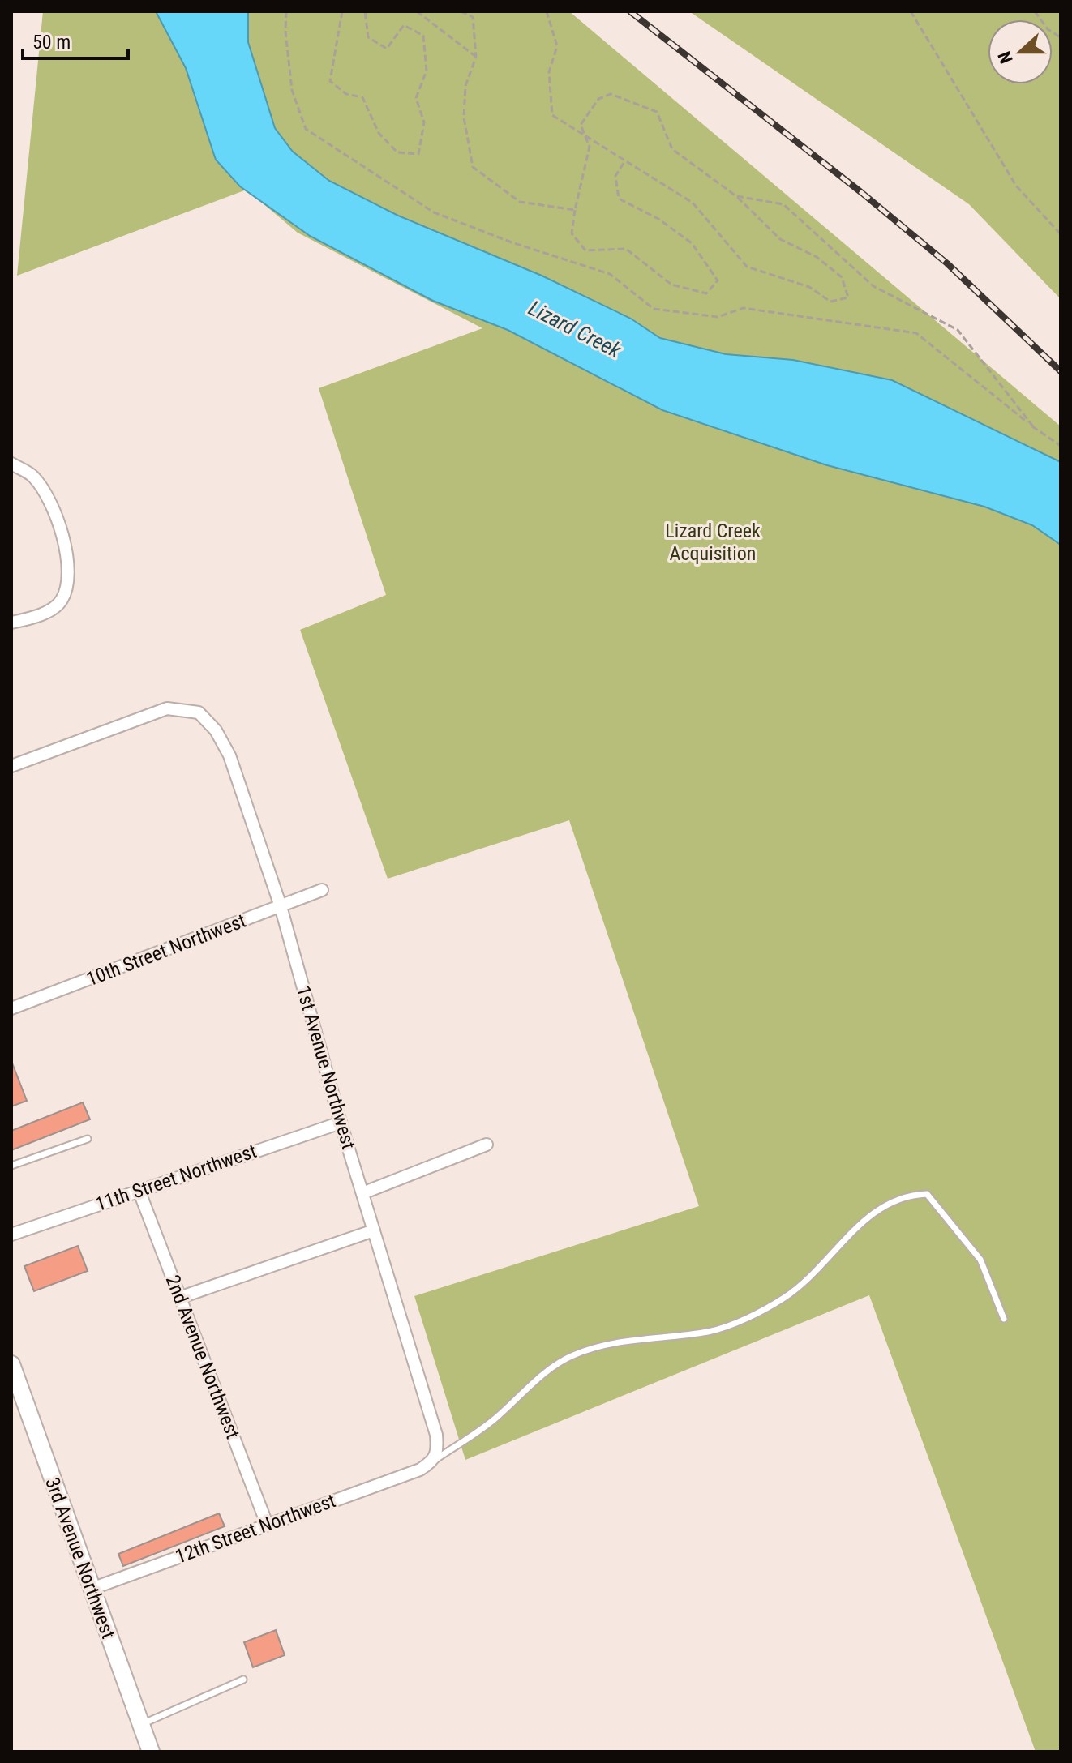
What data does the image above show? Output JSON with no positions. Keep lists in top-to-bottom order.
{
  "streets": {
    "main road": ["3rd Avenue Northwest"],
    "street": [
      "10th Street Northwest",
      "1st Avenue Northwest",
      "11th Street Northwest",
      "2nd Avenue Northwest",
      "12th Street Northwest"
    ]
  },
  "crossings": [
    ["10th Street Northwest", "1st Avenue Northwest"],
    ["1st Avenue Northwest", "11th Street Northwest"],
    ["1st Avenue Northwest", "12th Street Northwest"],
    ["11th Street Northwest", "2nd Avenue Northwest"],
    ["2nd Avenue Northwest", "12th Street Northwest"],
    ["12th Street Northwest", "3rd Avenue Northwest"]
  ],
  "water": ["Lizard Creek"],
  "parks": ["Lizard Creek Acquisition"],
  "scale_bar": "50 m",
  "north": "left"
}
